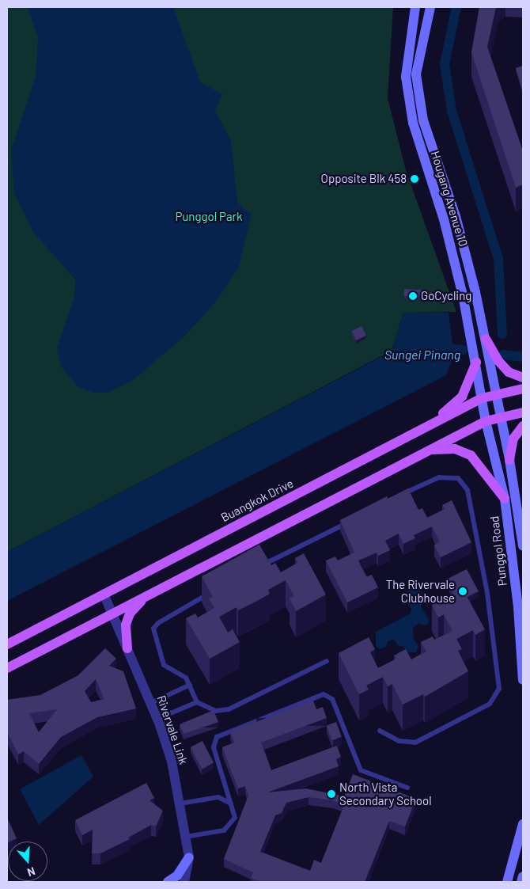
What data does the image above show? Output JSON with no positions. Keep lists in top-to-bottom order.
{
  "streets": {
    "main road": ["Hougang Avenue 10", "Buangkok Drive", "Punggol Road"],
    "street": ["Rivervale Link"]
  },
  "crossings": [
    ["Hougang Avenue 10", "Buangkok Drive"],
    ["Hougang Avenue 10", "Punggol Road"],
    ["Buangkok Drive", "Punggol Road"],
    ["Buangkok Drive", "Rivervale Link"]
  ],
  "water": ["Sungei Pinang"],
  "parks": ["Punggol Park"],
  "places": [
    "Opposite Blk 458",
    "GoCycling",
    "The Rivervale Clubhouse",
    "North Vista Secondary School"
  ],
  "north": "bottom"
}
